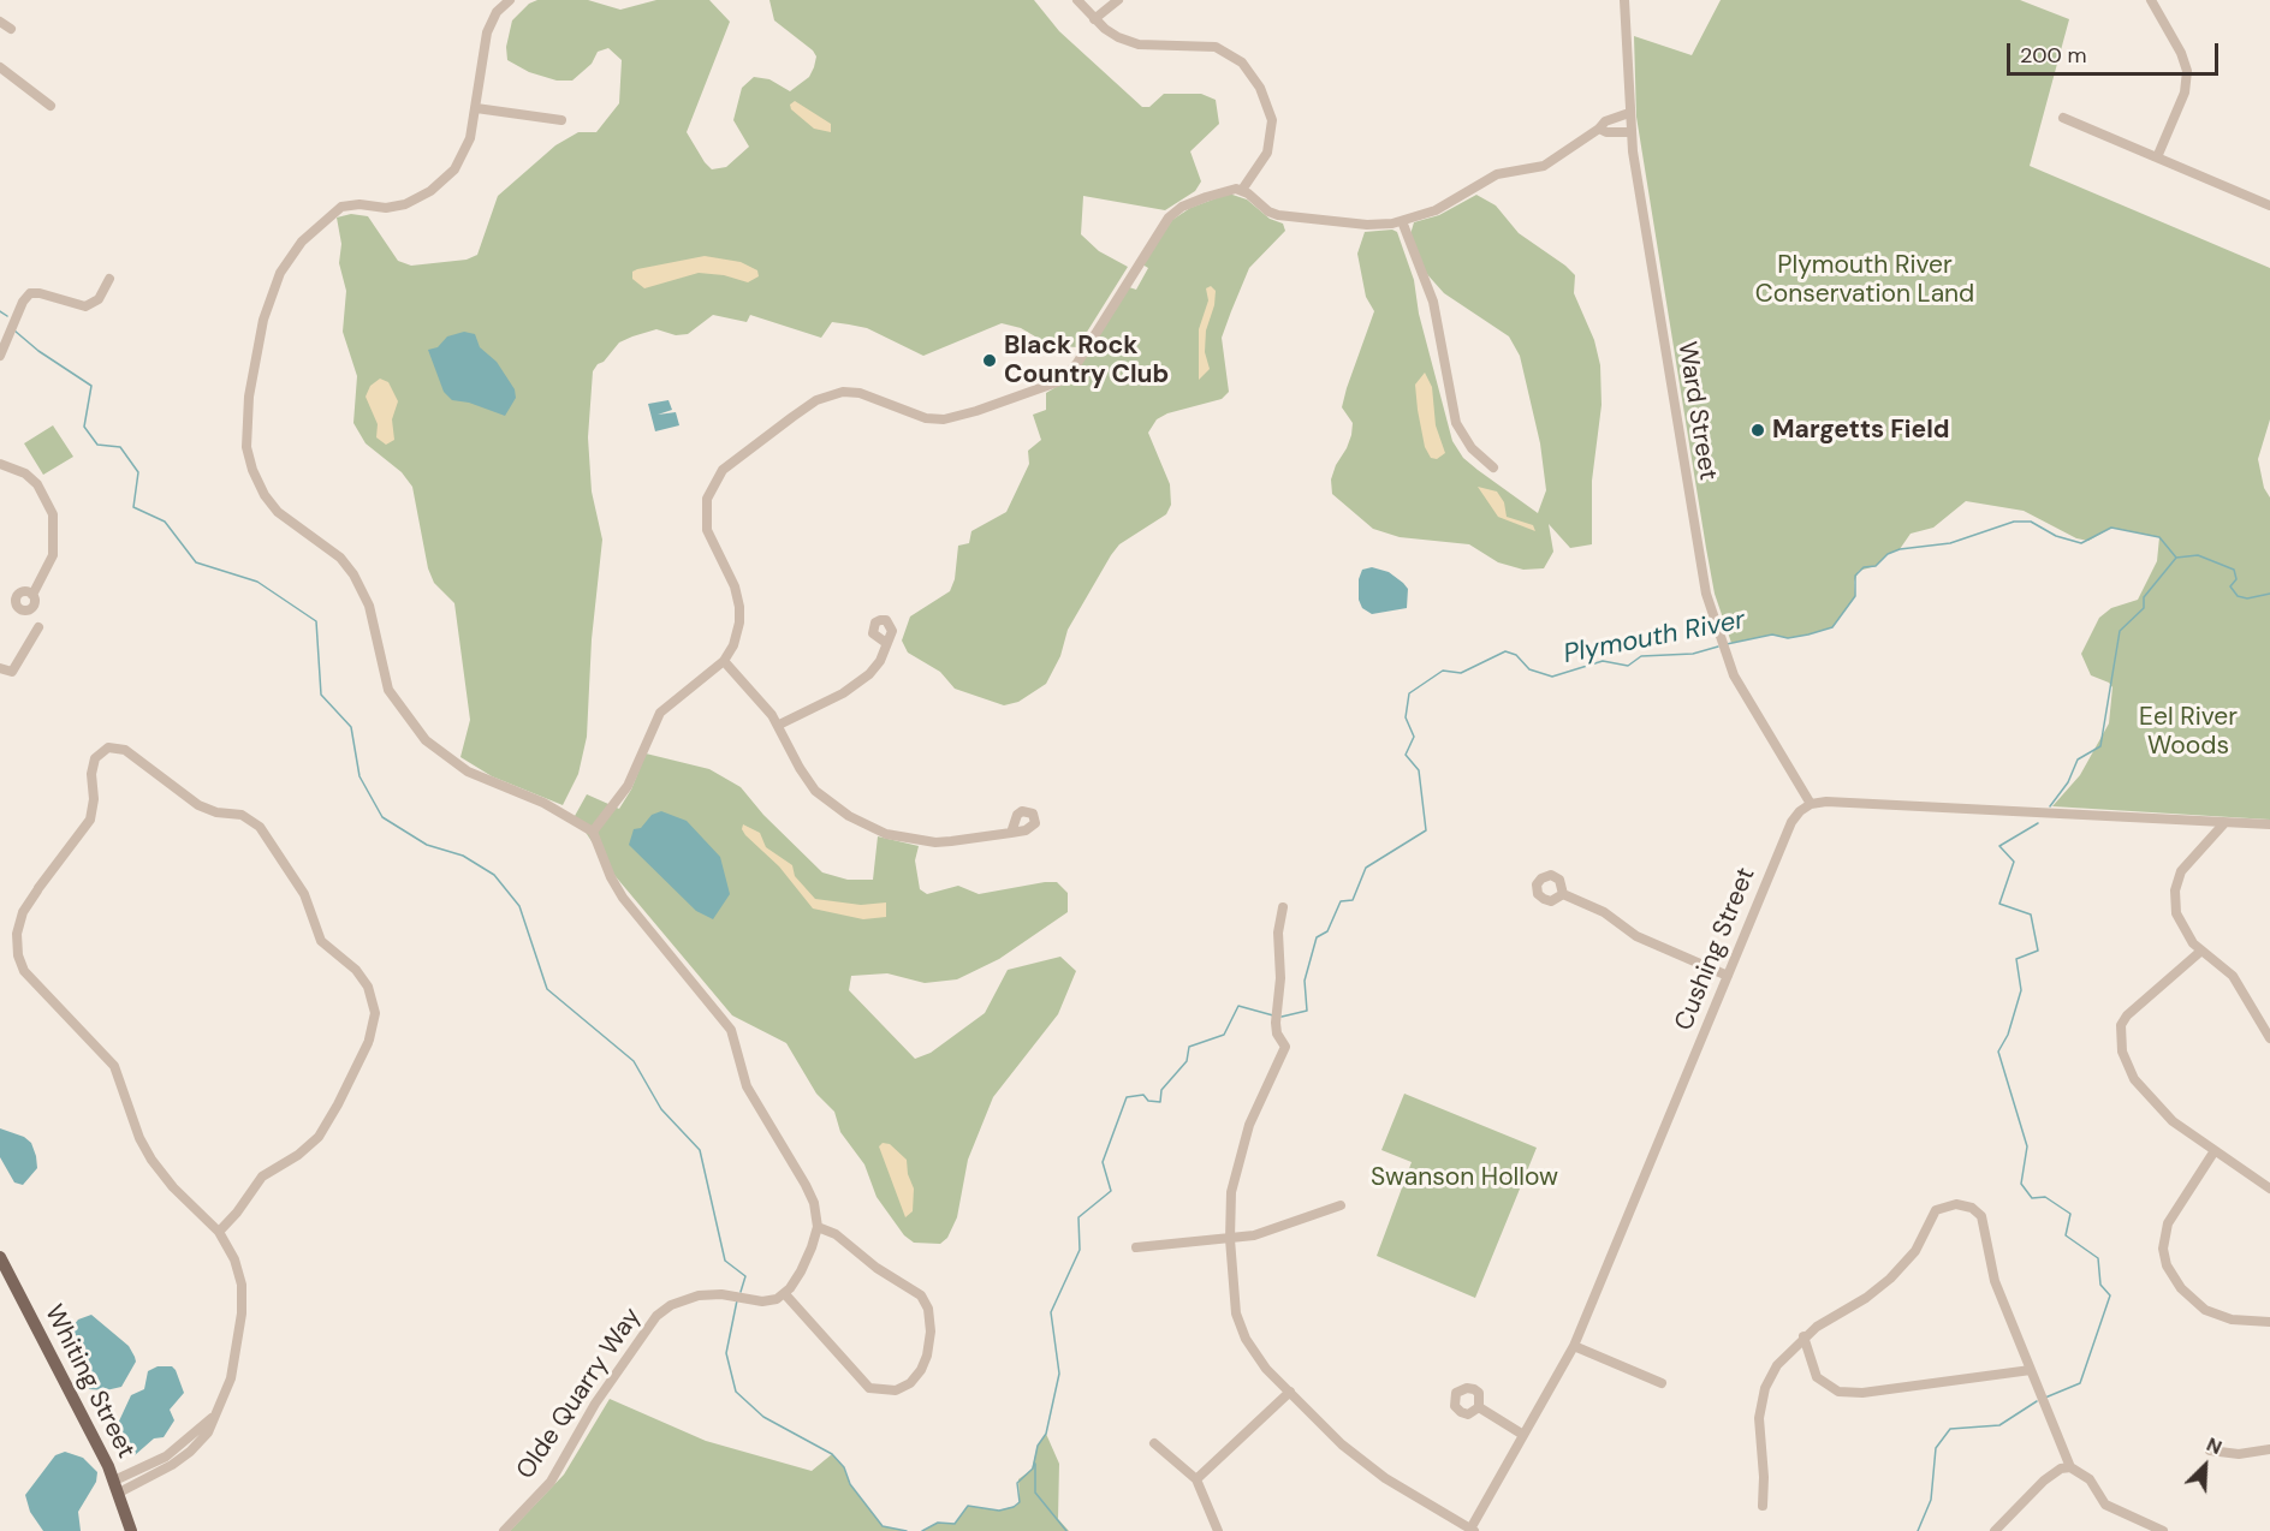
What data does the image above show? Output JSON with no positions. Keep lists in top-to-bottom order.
{
  "streets": {
    "main road": ["Whiting Street"],
    "street": ["Ward Street", "Cushing Street", "Olde Quarry Way"]
  },
  "crossings": [
    ["Ward Street", "Cushing Street"]
  ],
  "water": ["Plymouth River"],
  "parks": ["Plymouth River Conservation Land", "Eel River Woods", "Swanson Hollow"],
  "places": ["Black Rock Country Club", "Margetts Field"],
  "scale_bar": "200 m",
  "north": "top right"
}
